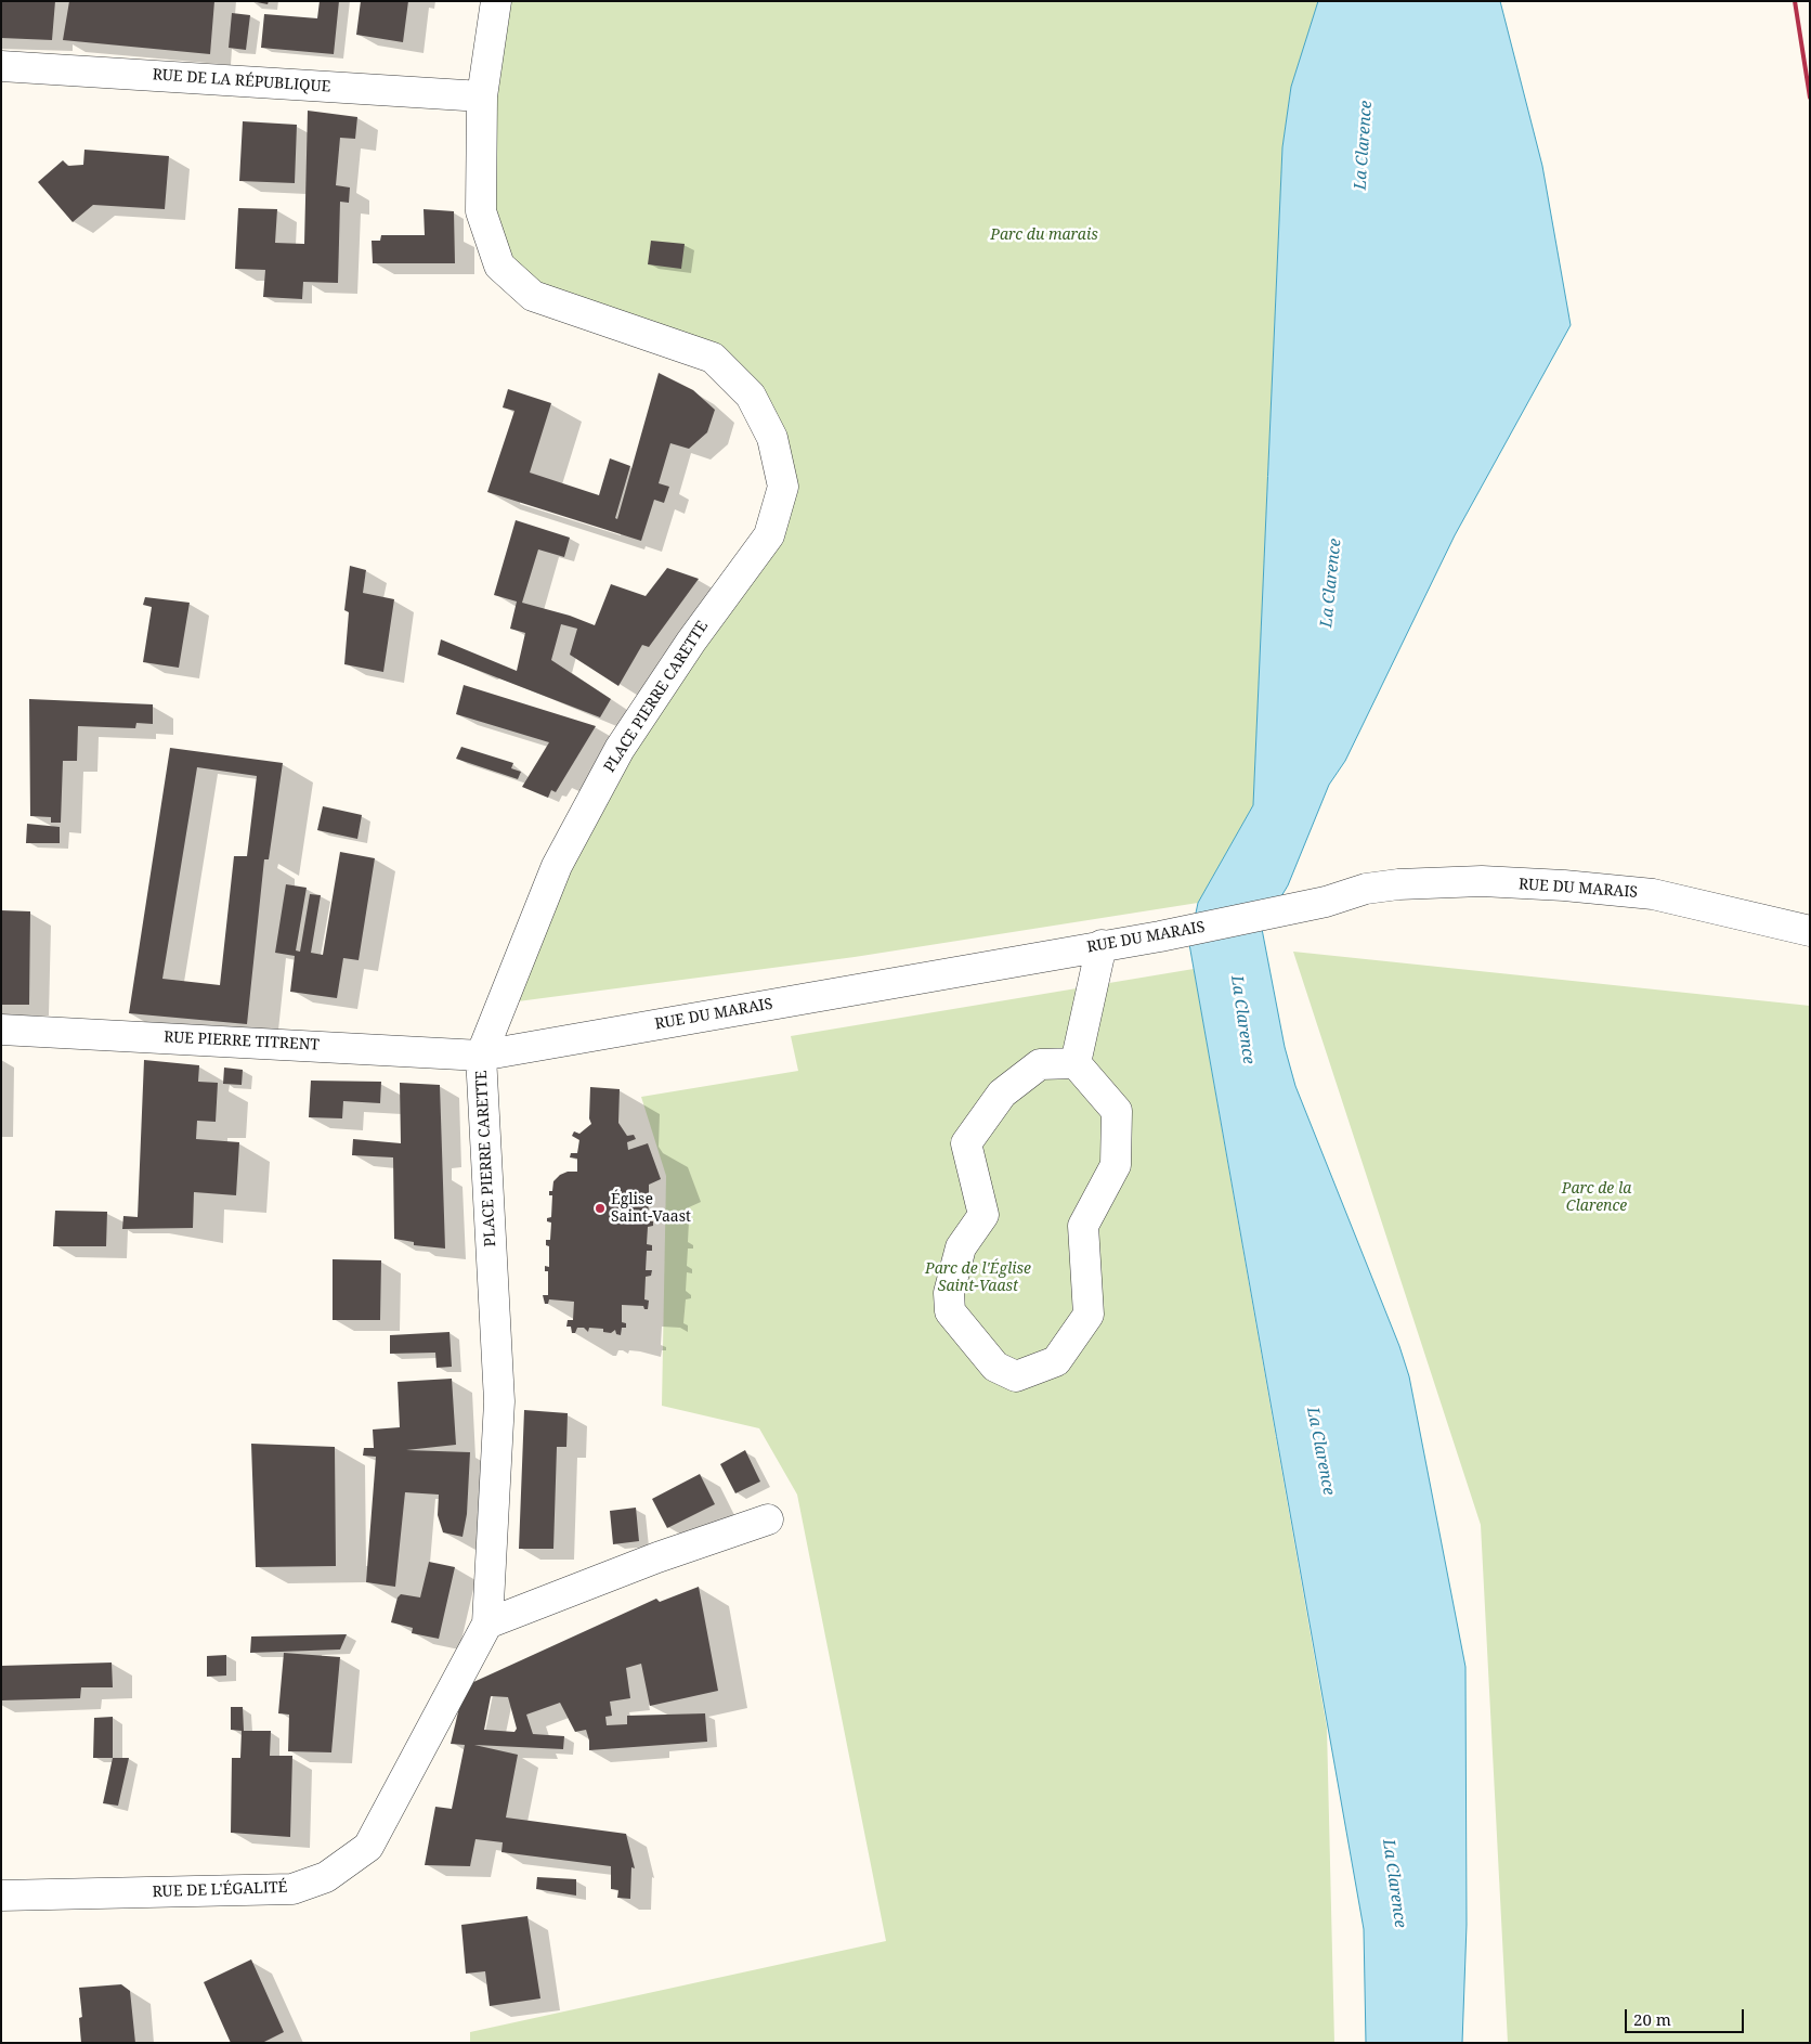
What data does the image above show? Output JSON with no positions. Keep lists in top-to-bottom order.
{
  "streets": {
    "street": [
      "RUE DE LA RÉPUBLIQUE",
      "PLACE PIERRE CARETTE",
      "RUE DU MARAIS",
      "RUE PIERRE TITRENT",
      "RUE DE L'ÉGALITÉ"
    ]
  },
  "crossings": [
    ["RUE DE LA RÉPUBLIQUE", "PLACE PIERRE CARETTE"],
    ["PLACE PIERRE CARETTE", "RUE DU MARAIS"],
    ["PLACE PIERRE CARETTE", "RUE PIERRE TITRENT"],
    ["PLACE PIERRE CARETTE", "RUE DE L'ÉGALITÉ"],
    ["RUE DU MARAIS", "RUE PIERRE TITRENT"]
  ],
  "water": ["La Clarence"],
  "parks": ["Parc du marais", "Parc de la Clarence", "Parc de l'Église Saint-Vaast"],
  "places": ["Église Saint-Vaast"],
  "scale_bar": "20 m"
}
